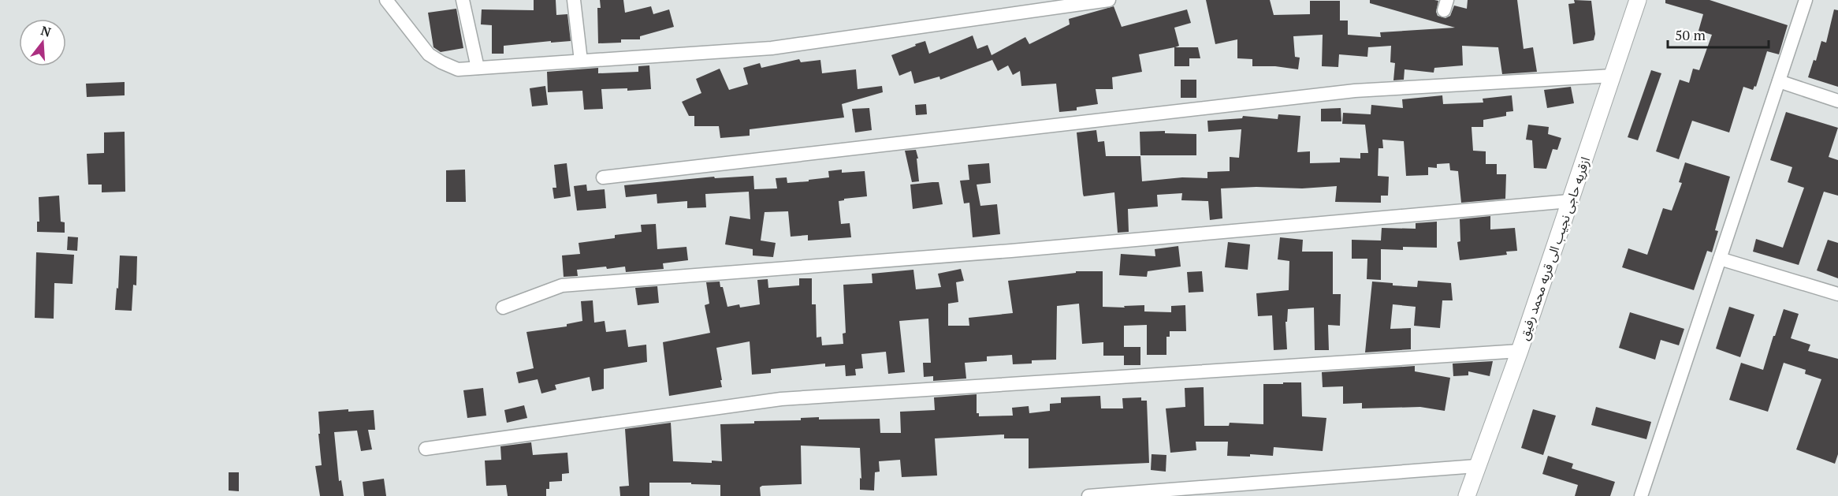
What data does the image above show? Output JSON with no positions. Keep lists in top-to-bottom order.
{
  "streets": {
    "street": ["ازقریه حاجی نجیب الی قریه محمد رفیق"]
  },
  "scale_bar": "50 m",
  "north": "top"
}
